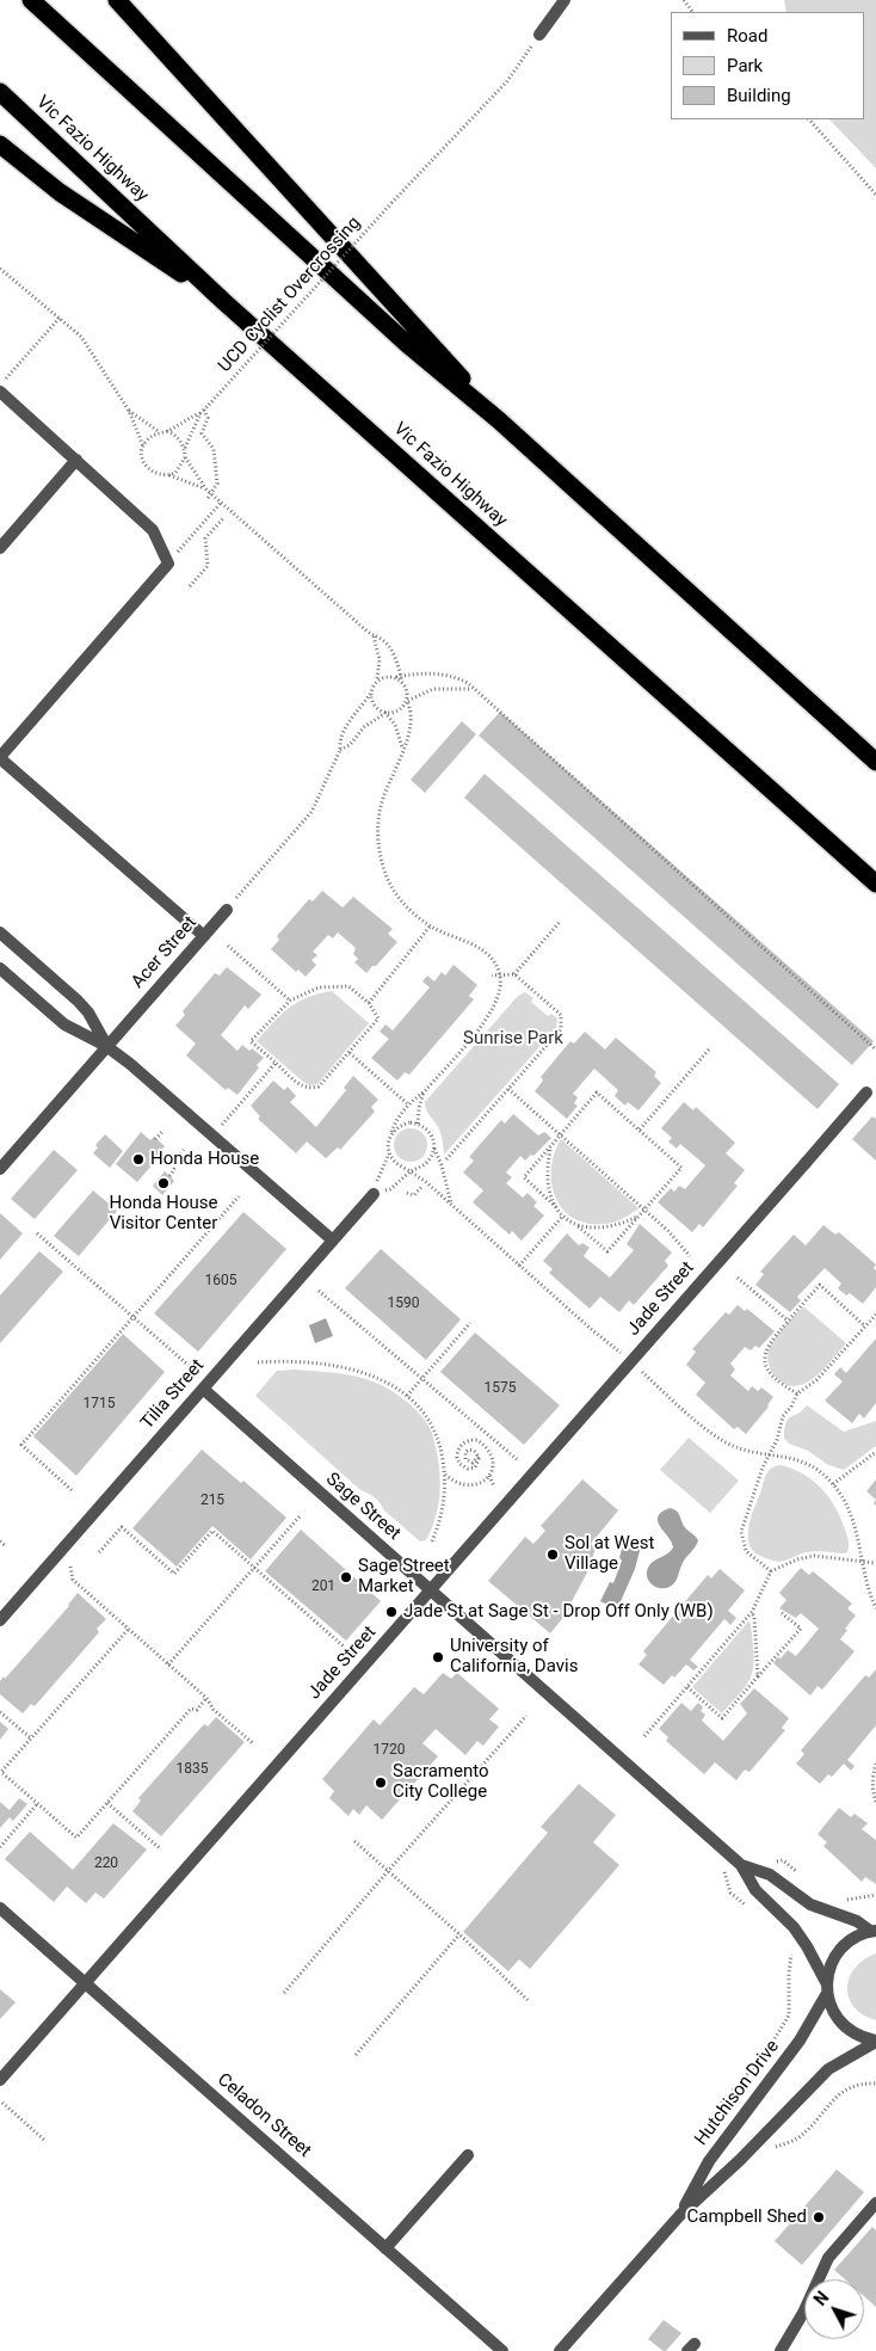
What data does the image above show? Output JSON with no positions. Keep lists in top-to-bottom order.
{
  "streets": {
    "highway": ["Vic Fazio Highway"],
    "street": [
      "Acer Street",
      "Jade Street",
      "Tilia Street",
      "Sage Street",
      "Hutchison Drive",
      "Celadon Street"
    ],
    "path": ["UCD Cyclist Overcrossing"]
  },
  "crossings": [
    ["Jade Street", "Sage Street"],
    ["Jade Street", "Celadon Street"],
    ["Tilia Street", "Sage Street"]
  ],
  "parks": ["Sunrise Park"],
  "places": [
    "Honda House",
    "Honda House Visitor Center",
    "Sol at West Village",
    "Sage Street Market",
    "Jade St at Sage St - Drop Off Only (WB)",
    "University of California, Davis",
    "Sacramento City College",
    "Campbell Shed"
  ],
  "house_numbers": [
    "1605",
    "1590",
    "1575",
    "1715",
    "215",
    "201",
    "1720",
    "1835",
    "220"
  ],
  "legend": ["Road", "Park", "Building"],
  "north": "top left"
}
